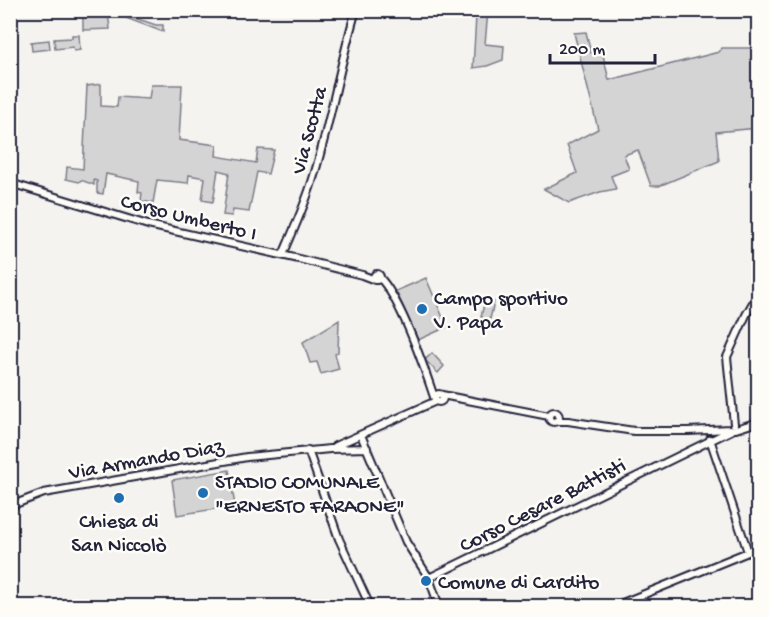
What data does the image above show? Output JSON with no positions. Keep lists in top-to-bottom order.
{
  "streets": {
    "street": [
      "Via Scotta",
      "Corso Umberto I",
      "Via Armando Diaz",
      "Corso Cesare Battisti"
    ]
  },
  "crossings": [
    ["Via Scotta", "Corso Umberto I"]
  ],
  "places": [
    "Campo sportivo V. Papa",
    "STADIO COMUNALE \"ERNESTO FARAONE\"",
    "Chiesa di San Niccolò",
    "Comune di Cardito"
  ],
  "scale_bar": "200 m"
}
